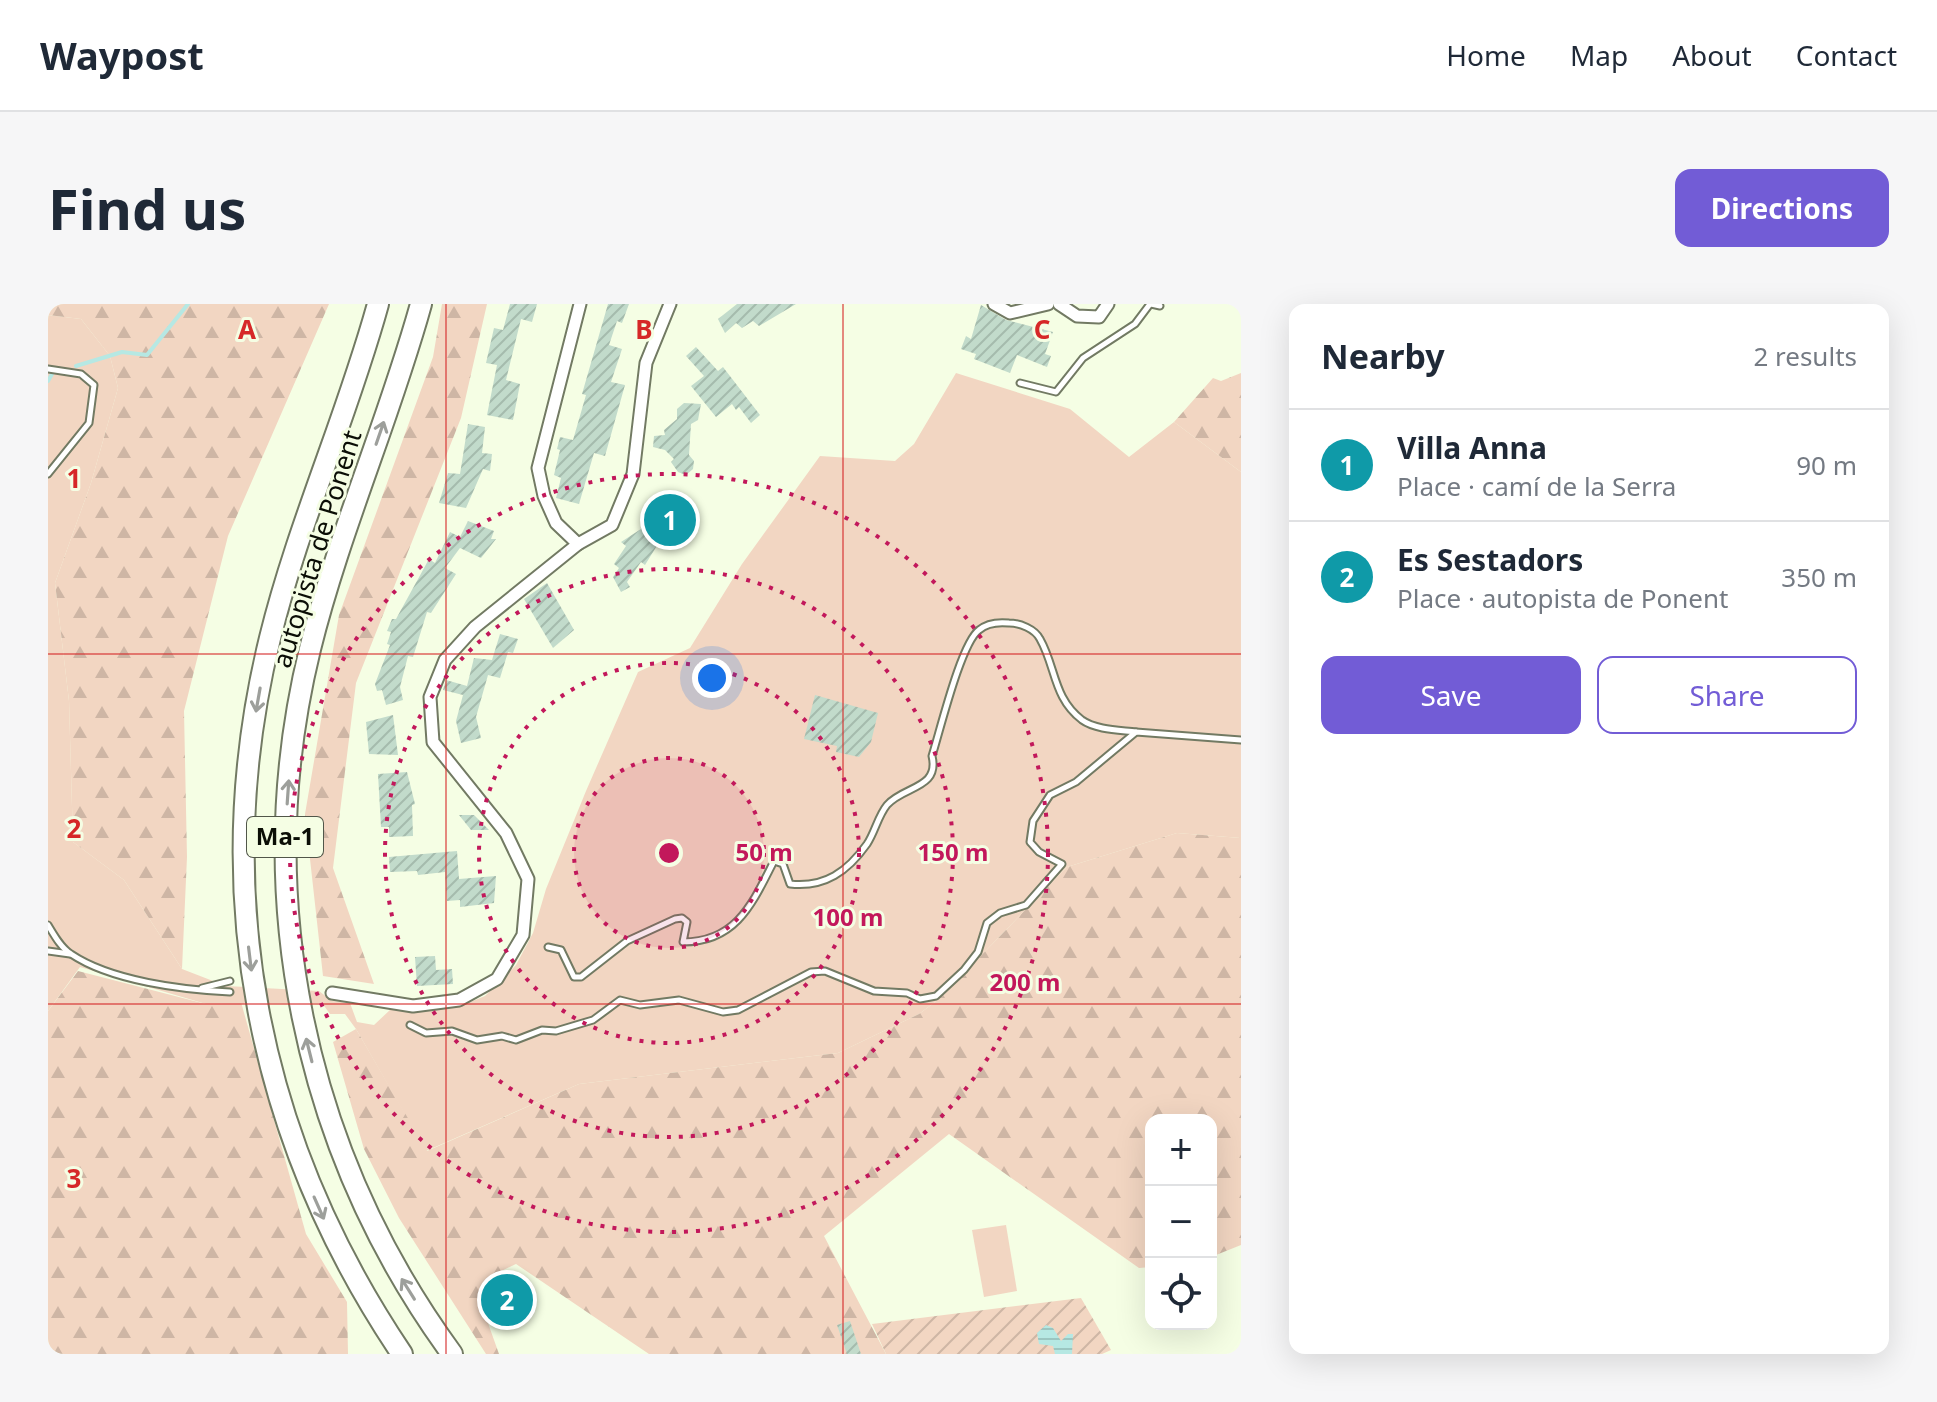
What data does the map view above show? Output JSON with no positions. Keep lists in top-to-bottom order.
{
  "streets": {
    "highway": ["autopista de Ponent", "Ma-1"]
  },
  "page": {
    "header": "Waypost",
    "nav": [
      "Home",
      "Map",
      "About",
      "Contact"
    ],
    "buttons": [
      "Directions",
      ["Save", "Share"]
    ],
    "title": "Find us",
    "heading": ["Nearby", "2 results"],
    "list": [
      {
        "mark": "1",
        "name": "Villa Anna",
        "note": "Place · camí de la Serra",
        "value": "90 m"
      },
      {
        "mark": "2",
        "name": "Es Sestadors",
        "note": "Place · autopista de Ponent",
        "value": "350 m"
      }
    ],
    "pins": ["1", "2"],
    "map_buttons": ["+", "−"]
  },
  "grid": {
    "columns": ["A", "B", "C"],
    "rows": ["1", "2", "3"]
  },
  "rings": [
    "50 m",
    "150 m",
    "100 m",
    "200 m"
  ]
}
